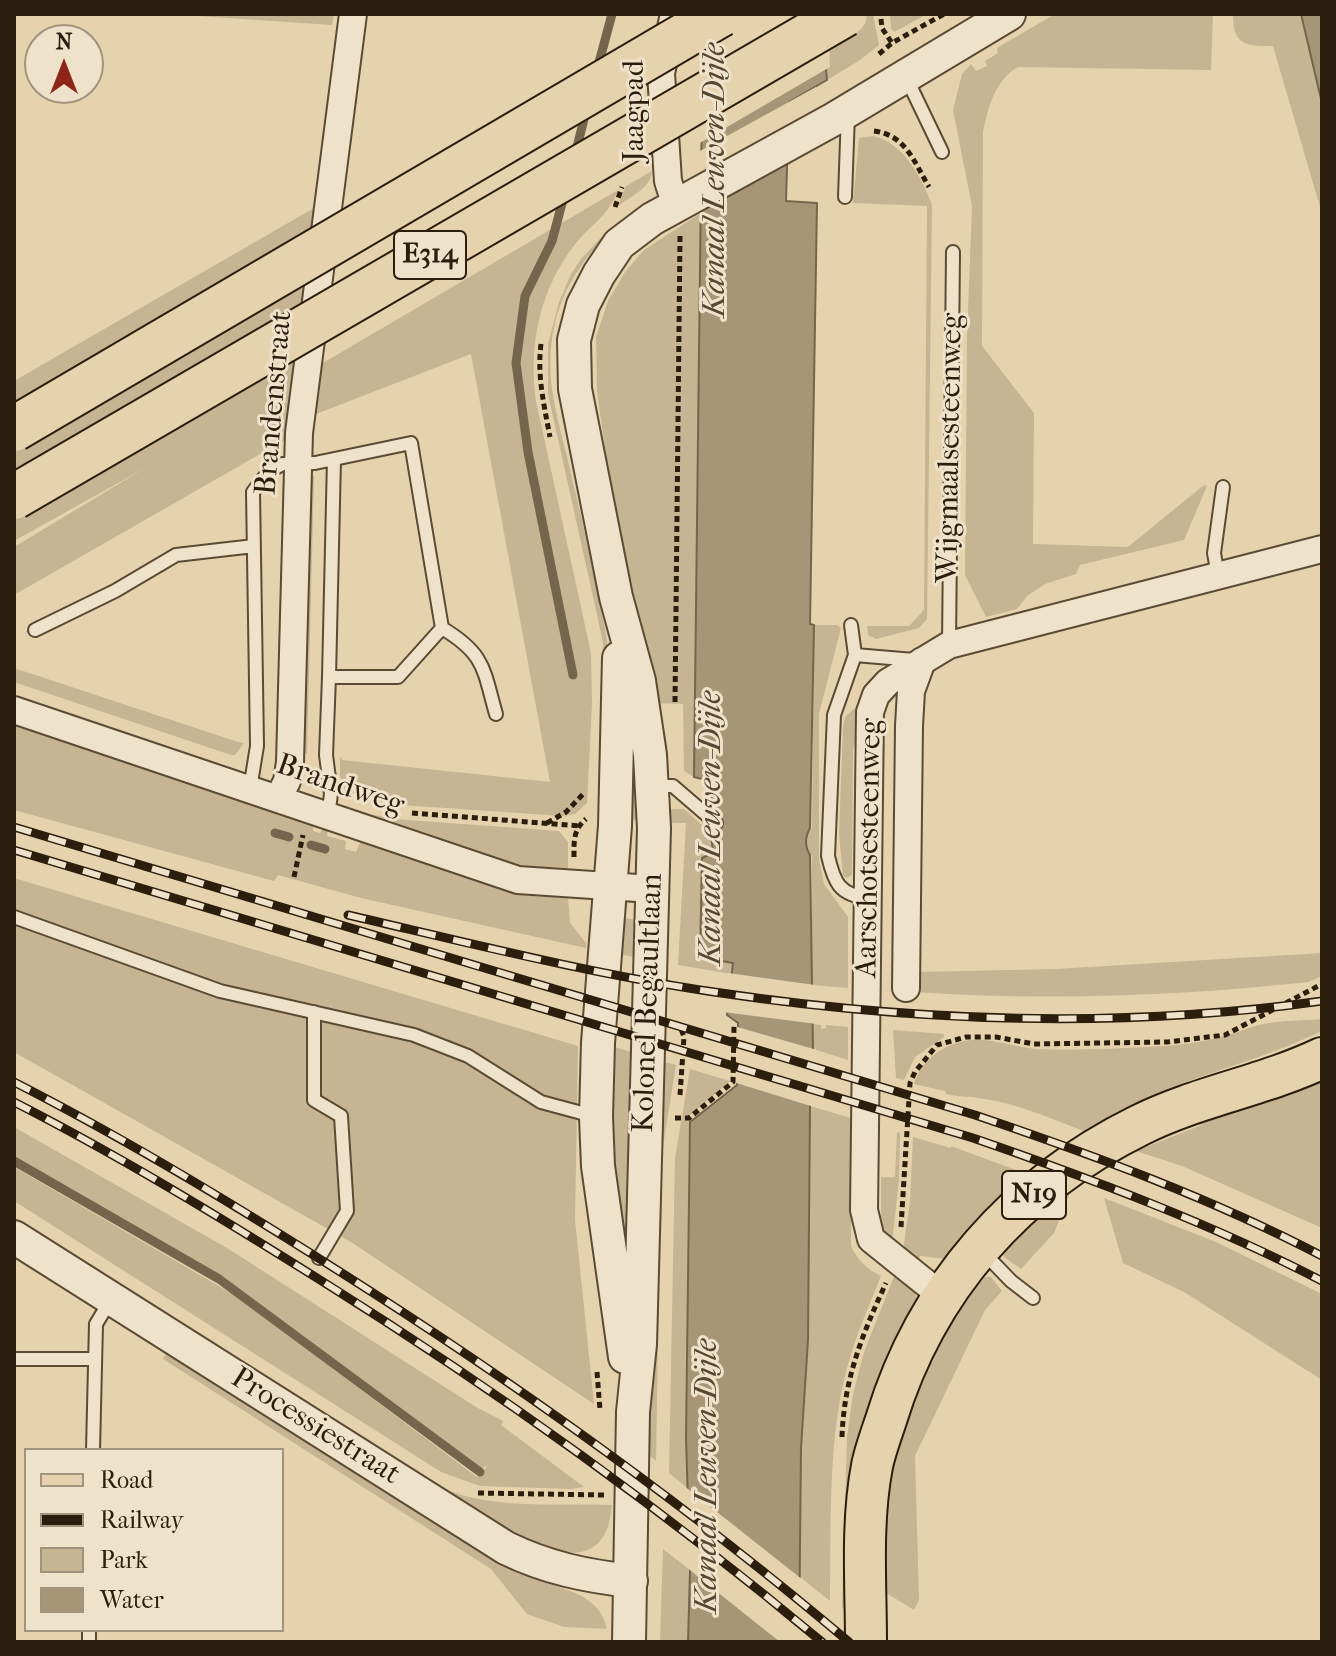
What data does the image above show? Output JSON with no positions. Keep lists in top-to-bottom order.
{
  "streets": {
    "highway": ["E314"],
    "main road": ["N19"],
    "street": [
      "Jaagpad",
      "Brandenstraat",
      "Brandweg",
      "Aarschotsesteenweg",
      "Kolonel Begaultlaan",
      "Processiestraat"
    ],
    "lane": ["Wijgmaalsesteenweg"]
  },
  "crossings": [
    ["Jaagpad", "Kolonel Begaultlaan"],
    ["Brandenstraat", "Brandweg"],
    ["Wijgmaalsesteenweg", "Aarschotsesteenweg"],
    ["Brandweg", "Kolonel Begaultlaan"],
    ["Aarschotsesteenweg", "N19"],
    ["Kolonel Begaultlaan", "Processiestraat"]
  ],
  "water": ["Kanaal Leuven-Dijle"],
  "legend": [
    "Road",
    "Railway",
    "Park",
    "Water"
  ],
  "north": "top"
}
